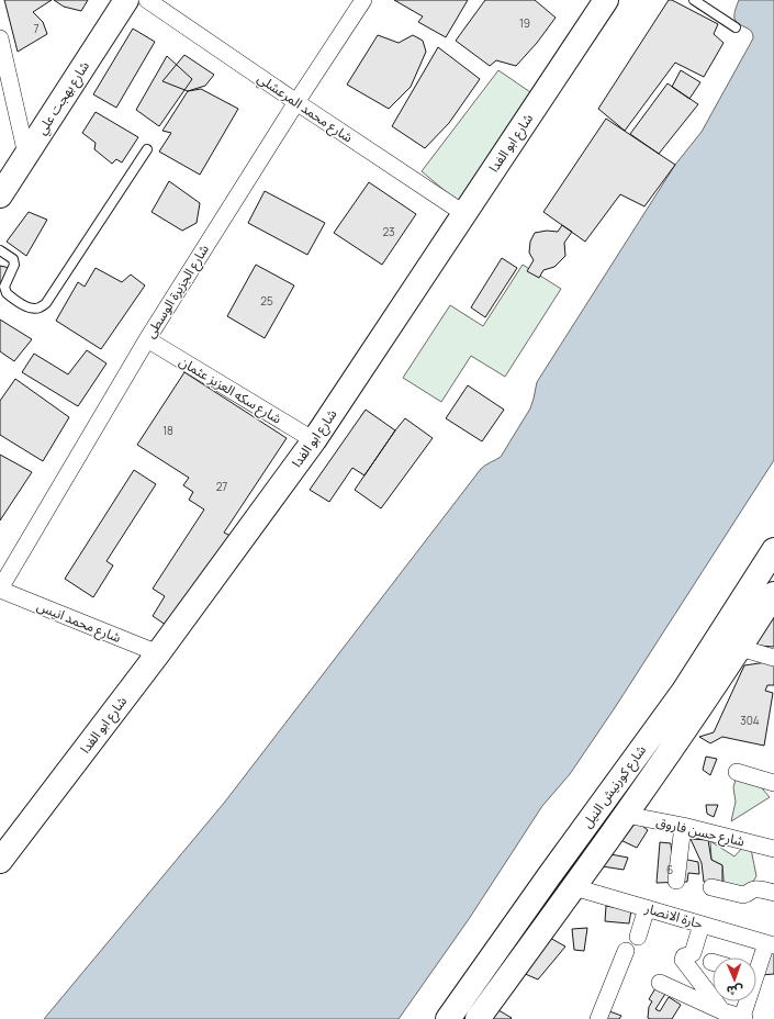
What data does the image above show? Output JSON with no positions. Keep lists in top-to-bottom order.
{
  "streets": {
    "street": [
      "شارع بهجت علي",
      "شارع محمد المرعشلي",
      "شارع ابو الفدا",
      "شارع الجزيرة الوسطى",
      "شارع سكه العزيز عثمان",
      "شارع محمد انيس",
      "شارع كورنيش النيل",
      "شارع حسن فاروق",
      "حارة الانصار"
    ]
  },
  "crossings": [
    ["شارع محمد المرعشلي", "شارع ابو الفدا"],
    ["شارع محمد المرعشلي", "شارع الجزيرة الوسطى"],
    ["شارع ابو الفدا", "شارع سكه العزيز عثمان"],
    ["شارع ابو الفدا", "شارع محمد انيس"],
    ["شارع الجزيرة الوسطى", "شارع سكه العزيز عثمان"],
    ["شارع الجزيرة الوسطى", "شارع محمد انيس"],
    ["شارع كورنيش النيل", "شارع حسن فاروق"],
    ["شارع كورنيش النيل", "حارة الانصار"]
  ],
  "house_numbers": [
    "19",
    "7",
    "23",
    "25",
    "18",
    "27",
    "304",
    "6"
  ],
  "north": "bottom"
}
